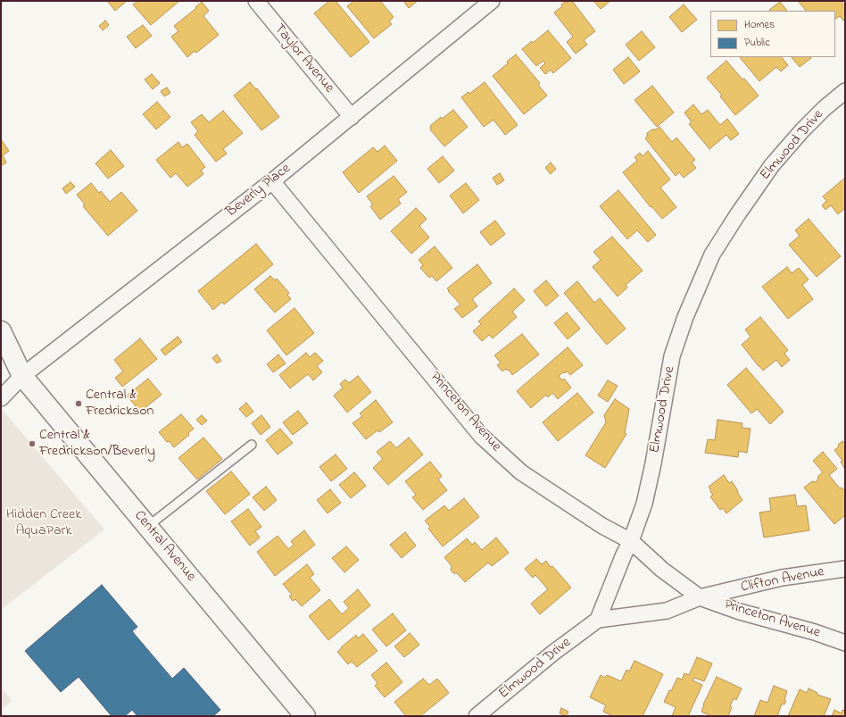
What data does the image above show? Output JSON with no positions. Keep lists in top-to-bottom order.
{
  "streets": {
    "main road": ["Central Avenue"],
    "street": [
      "Taylor Avenue",
      "Elmwood Drive",
      "Beverly Place",
      "Princeton Avenue",
      "Clifton Avenue"
    ]
  },
  "crossings": [
    ["Taylor Avenue", "Beverly Place"],
    ["Elmwood Drive", "Princeton Avenue"],
    ["Beverly Place", "Princeton Avenue"],
    ["Beverly Place", "Central Avenue"],
    ["Princeton Avenue", "Clifton Avenue"]
  ],
  "parks": ["Hidden Creek AquaPark"],
  "places": ["Central & Fredrickson", "Central & Fredrickson/Beverly"],
  "legend": ["Homes", "Public"]
}
